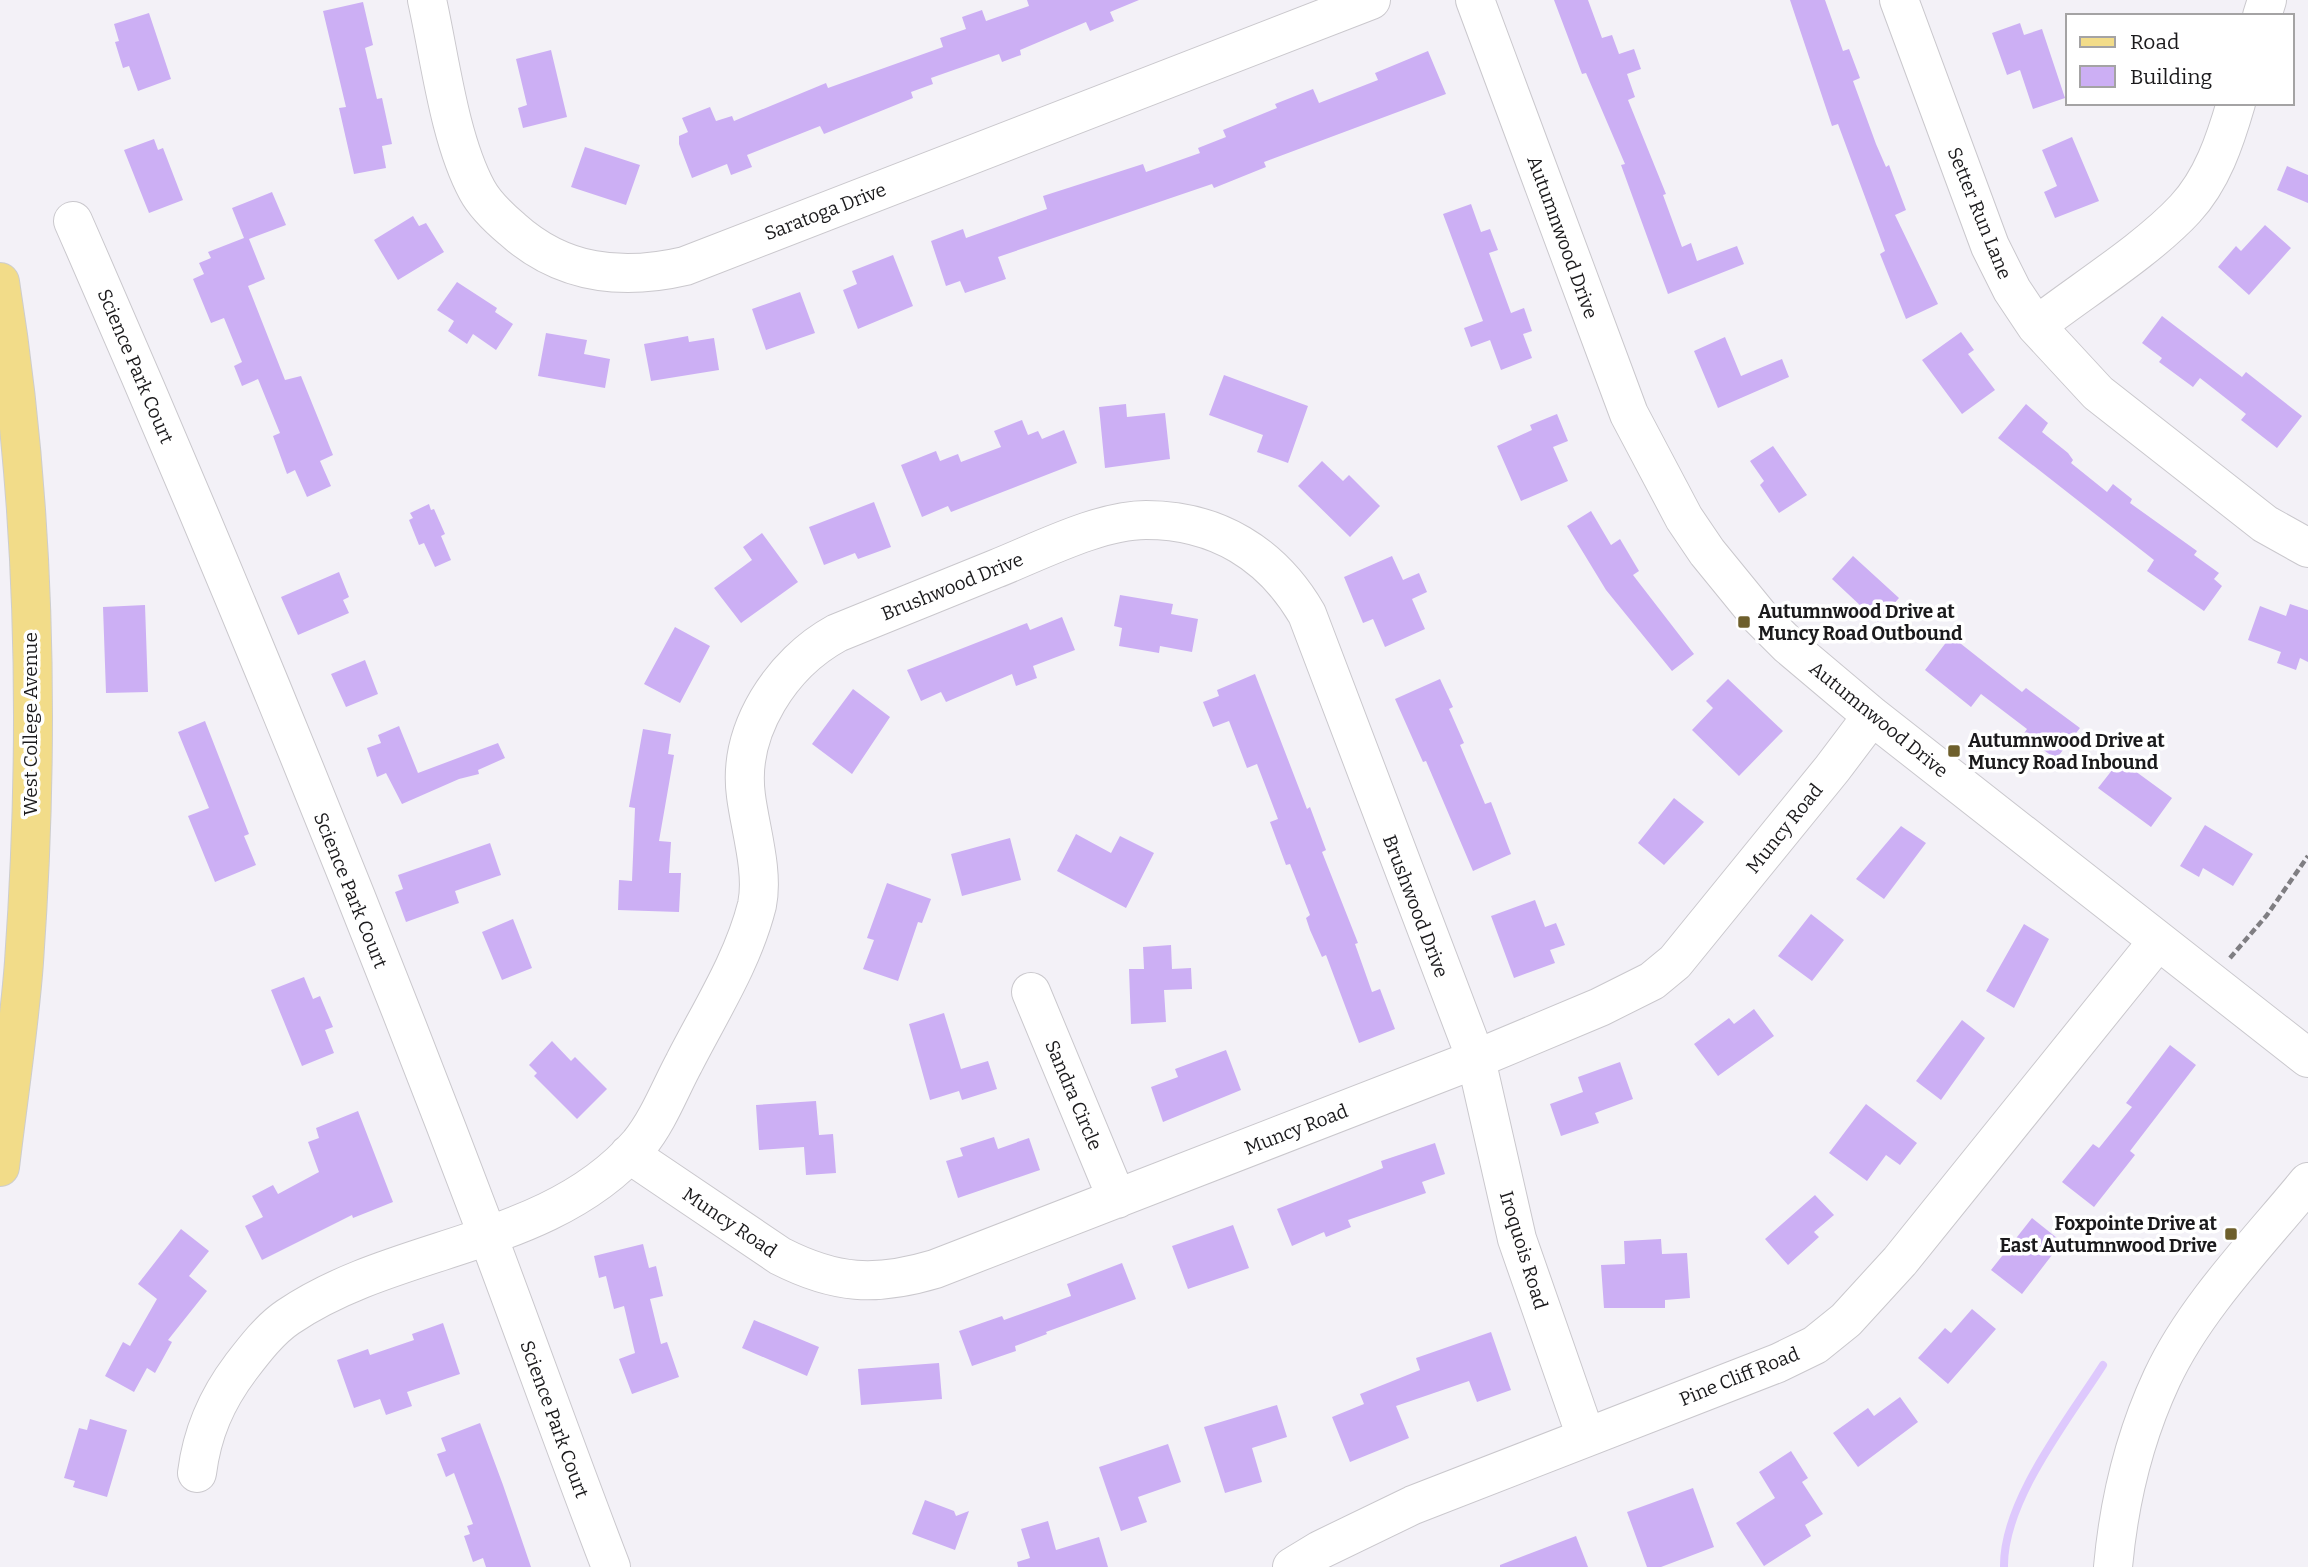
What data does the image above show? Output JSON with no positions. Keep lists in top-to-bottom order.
{
  "streets": {
    "main road": ["West College Avenue"],
    "street": [
      "Saratoga Drive",
      "Setter Run Lane",
      "Autumnwood Drive",
      "Science Park Court",
      "Brushwood Drive",
      "Muncy Road",
      "Sandra Circle",
      "Iroquois Road",
      "Pine Cliff Road"
    ]
  },
  "crossings": [
    ["Autumnwood Drive", "Muncy Road"],
    ["Autumnwood Drive", "Pine Cliff Road"],
    ["Science Park Court", "Brushwood Drive"],
    ["Brushwood Drive", "Muncy Road"],
    ["Brushwood Drive", "Iroquois Road"],
    ["Muncy Road", "Sandra Circle"],
    ["Muncy Road", "Iroquois Road"],
    ["Iroquois Road", "Pine Cliff Road"]
  ],
  "places": {
    "transit": ["Autumnwood Drive at Muncy Road Outbound", "Autumnwood Drive at Muncy Road Inbound", "Foxpointe Drive at East Autumnwood Drive"]
  },
  "legend": ["Road", "Building"]
}
